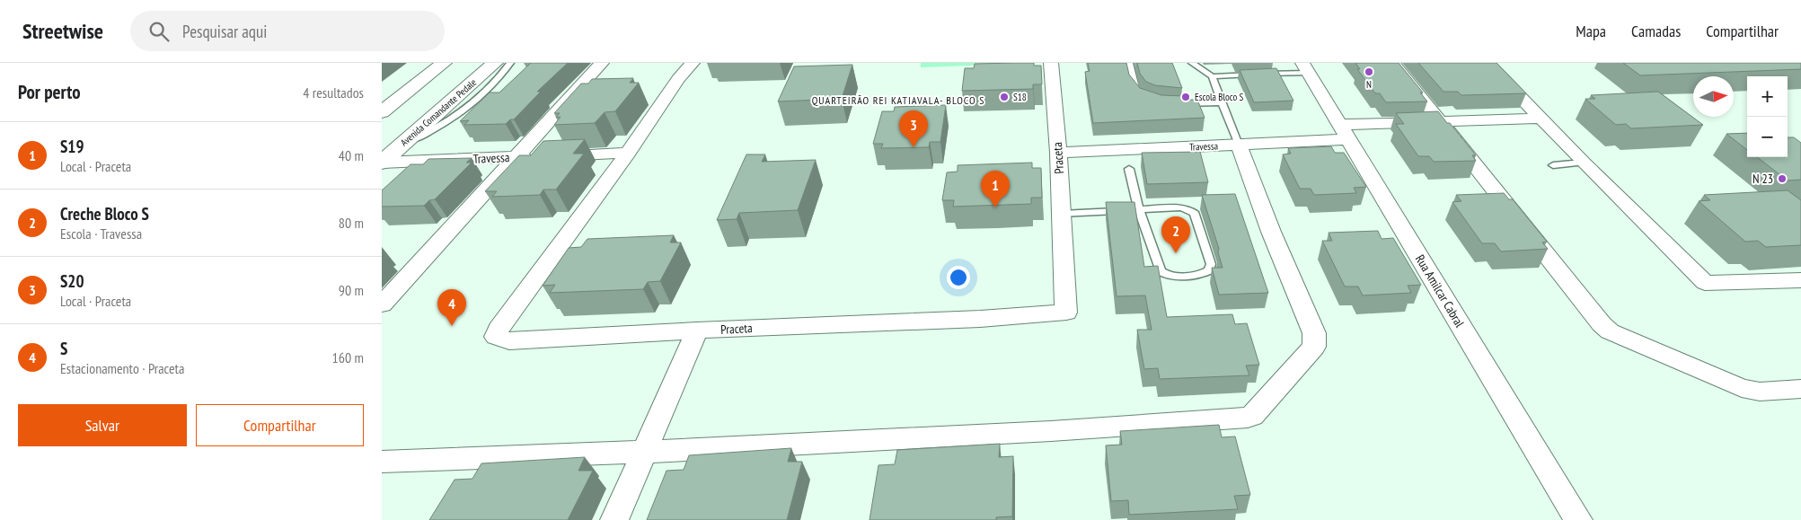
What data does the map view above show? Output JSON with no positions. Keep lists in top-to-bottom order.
{
  "streets": {
    "street": [
      "Avenida Comandante Pedale",
      "Travessa",
      "Praceta",
      "Rua Amilcar Cabral"
    ]
  },
  "crossings": [
    ["Avenida Comandante Pedale", "Travessa"],
    ["Travessa", "Praceta"],
    ["Travessa", "Rua Amilcar Cabral"]
  ],
  "districts": ["QUARTEIRÃO REI KATIAVALA- BLOCO S"],
  "places": [
    "N",
    "S18",
    "Escola Bloco S",
    "N 23"
  ],
  "north": "right",
  "page": {
    "header": "Streetwise",
    "search": "Pesquisar aqui",
    "nav": ["Mapa", "Camadas", "Compartilhar"],
    "heading": ["Por perto", "4 resultados"],
    "map_buttons": ["+", "−"],
    "pins": [
      "3",
      "1",
      "2",
      "4"
    ],
    "list": [
      {
        "mark": "1",
        "name": "S19",
        "note": "Local · Praceta",
        "value": "40 m"
      },
      {
        "mark": "2",
        "name": "Creche Bloco S",
        "note": "Escola · Travessa",
        "value": "80 m"
      },
      {
        "mark": "3",
        "name": "S20",
        "note": "Local · Praceta",
        "value": "90 m"
      },
      {
        "mark": "4",
        "name": "S",
        "note": "Estacionamento · Praceta",
        "value": "160 m"
      }
    ],
    "buttons": ["Salvar", "Compartilhar"]
  }
}
